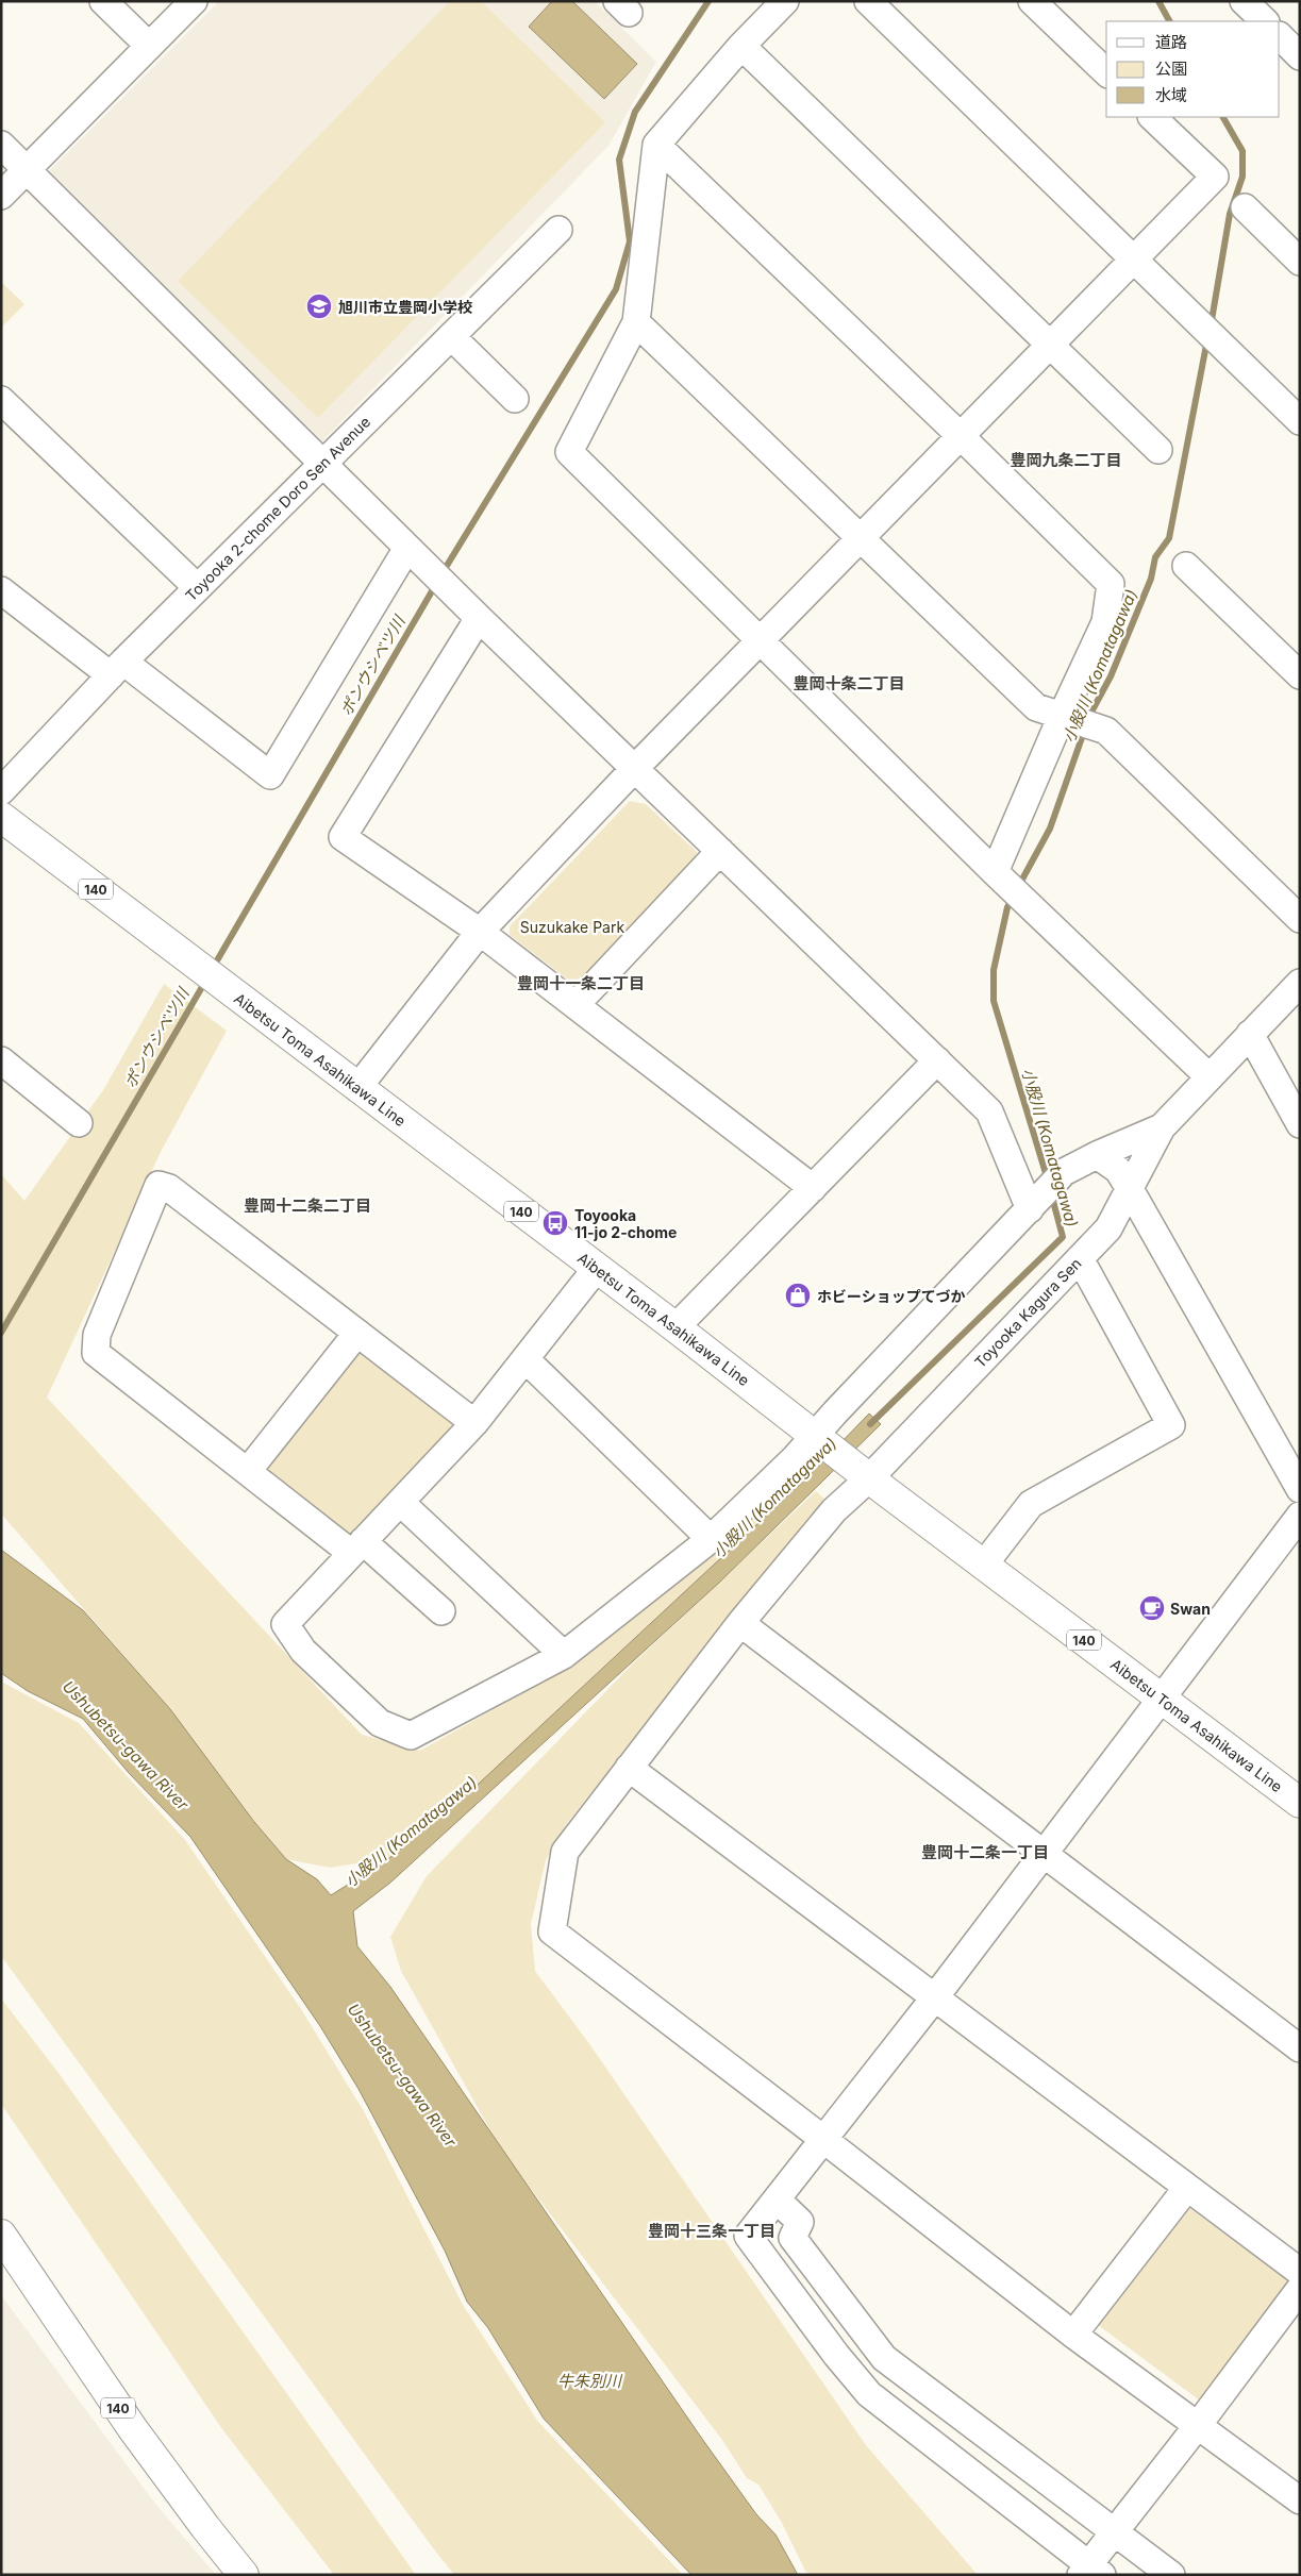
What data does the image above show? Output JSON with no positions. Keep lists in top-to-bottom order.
{
  "streets": {
    "main road": ["140", "Aibetsu Toma Asahikawa Line"],
    "street": ["Toyooka 2-chome Doro Sen Avenue", "Toyooka Kagura Sen"]
  },
  "crossings": [
    ["Aibetsu Toma Asahikawa Line", "Toyooka Kagura Sen"]
  ],
  "districts": [
    "豊岡九条二丁目",
    "豊岡十条二丁目",
    "豊岡十一条二丁目",
    "豊岡十二条二丁目",
    "豊岡十二条一丁目",
    "豊岡十三条一丁目"
  ],
  "water": [
    "ポンウシベツ川",
    "小股川 (Komatagawa)",
    "Ushubetsu-gawa River",
    "牛朱別川"
  ],
  "parks": ["Suzukake Park"],
  "places": {
    "school or university": ["旭川市立豊岡小学校"],
    "bus stop": ["Toyooka 11-jo 2-chome"],
    "shop": ["ホビーショップてづか"],
    "cafe": ["Swan"]
  },
  "legend": ["道路", "公園", "水域"]
}
